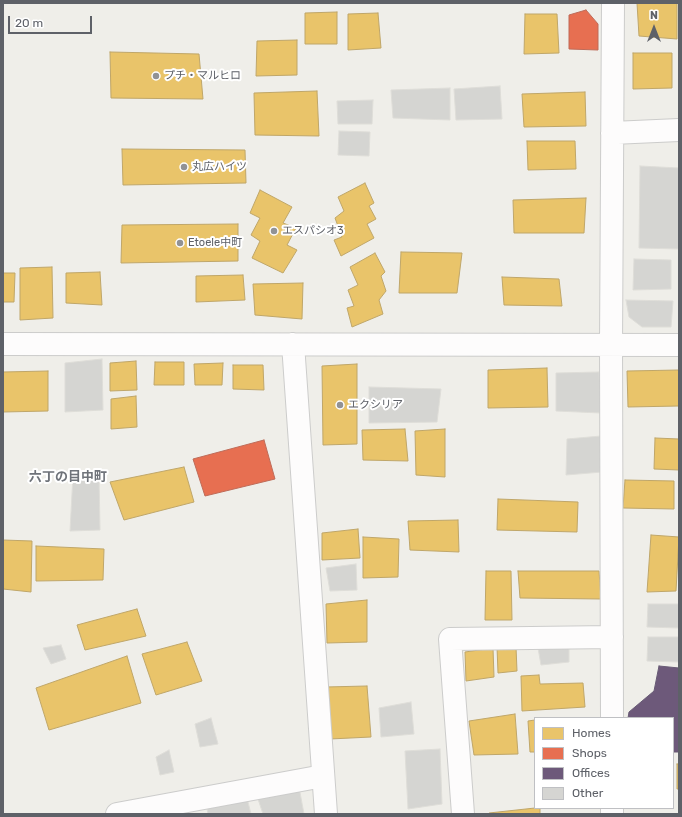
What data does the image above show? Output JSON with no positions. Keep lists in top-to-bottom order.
{
  "districts": ["六丁の目中町"],
  "places": [
    "プチ・マルヒロ",
    "丸広ハイツ",
    "エスパシオ3",
    "Etoele中町",
    "エクシリア"
  ],
  "legend": [
    "Homes",
    "Shops",
    "Offices",
    "Other"
  ],
  "scale_bar": "20 m",
  "north": "top"
}
